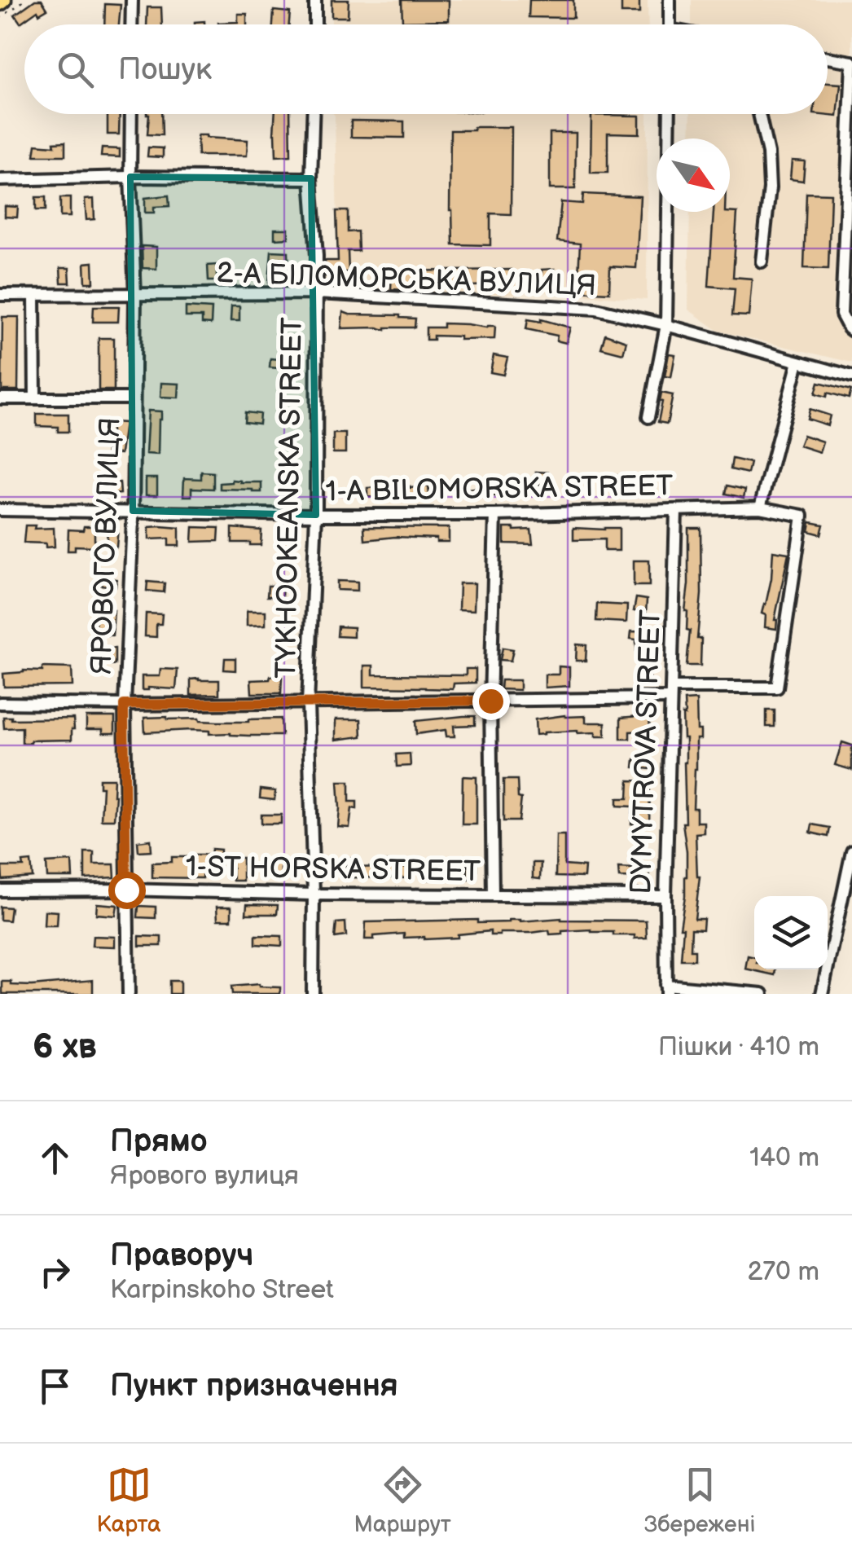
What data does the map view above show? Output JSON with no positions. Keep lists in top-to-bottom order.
{
  "streets": {
    "street": [
      "2-А БІЛОМОРСЬКА ВУЛИЦЯ",
      "1-A BILOMORSKA STREET",
      "TYKHOOKEANSKA STREET",
      "ЯРОВОГО ВУЛИЦЯ",
      "DYMYTROVA STREET",
      "1-ST HORSKA STREET"
    ]
  },
  "crossings": [
    ["2-А БІЛОМОРСЬКА ВУЛИЦЯ", "TYKHOOKEANSKA STREET"],
    ["2-А БІЛОМОРСЬКА ВУЛИЦЯ", "ЯРОВОГО ВУЛИЦЯ"],
    ["1-A BILOMORSKA STREET", "TYKHOOKEANSKA STREET"],
    ["1-A BILOMORSKA STREET", "ЯРОВОГО ВУЛИЦЯ"],
    ["1-A BILOMORSKA STREET", "DYMYTROVA STREET"],
    ["TYKHOOKEANSKA STREET", "1-ST HORSKA STREET"],
    ["ЯРОВОГО ВУЛИЦЯ", "1-ST HORSKA STREET"],
    ["DYMYTROVA STREET", "1-ST HORSKA STREET"]
  ],
  "north": "bottom right",
  "page": {
    "search": "Пошук",
    "heading": ["6 хв", "Пішки · 410 m"],
    "list": [
      ["Прямо", "Ярового вулиця", "140 m"],
      ["Праворуч", "Karpinskoho Street", "270 m"],
      "Пункт призначення"
    ],
    "nav": ["Карта", "Маршрут", "Збережені"]
  }
}
